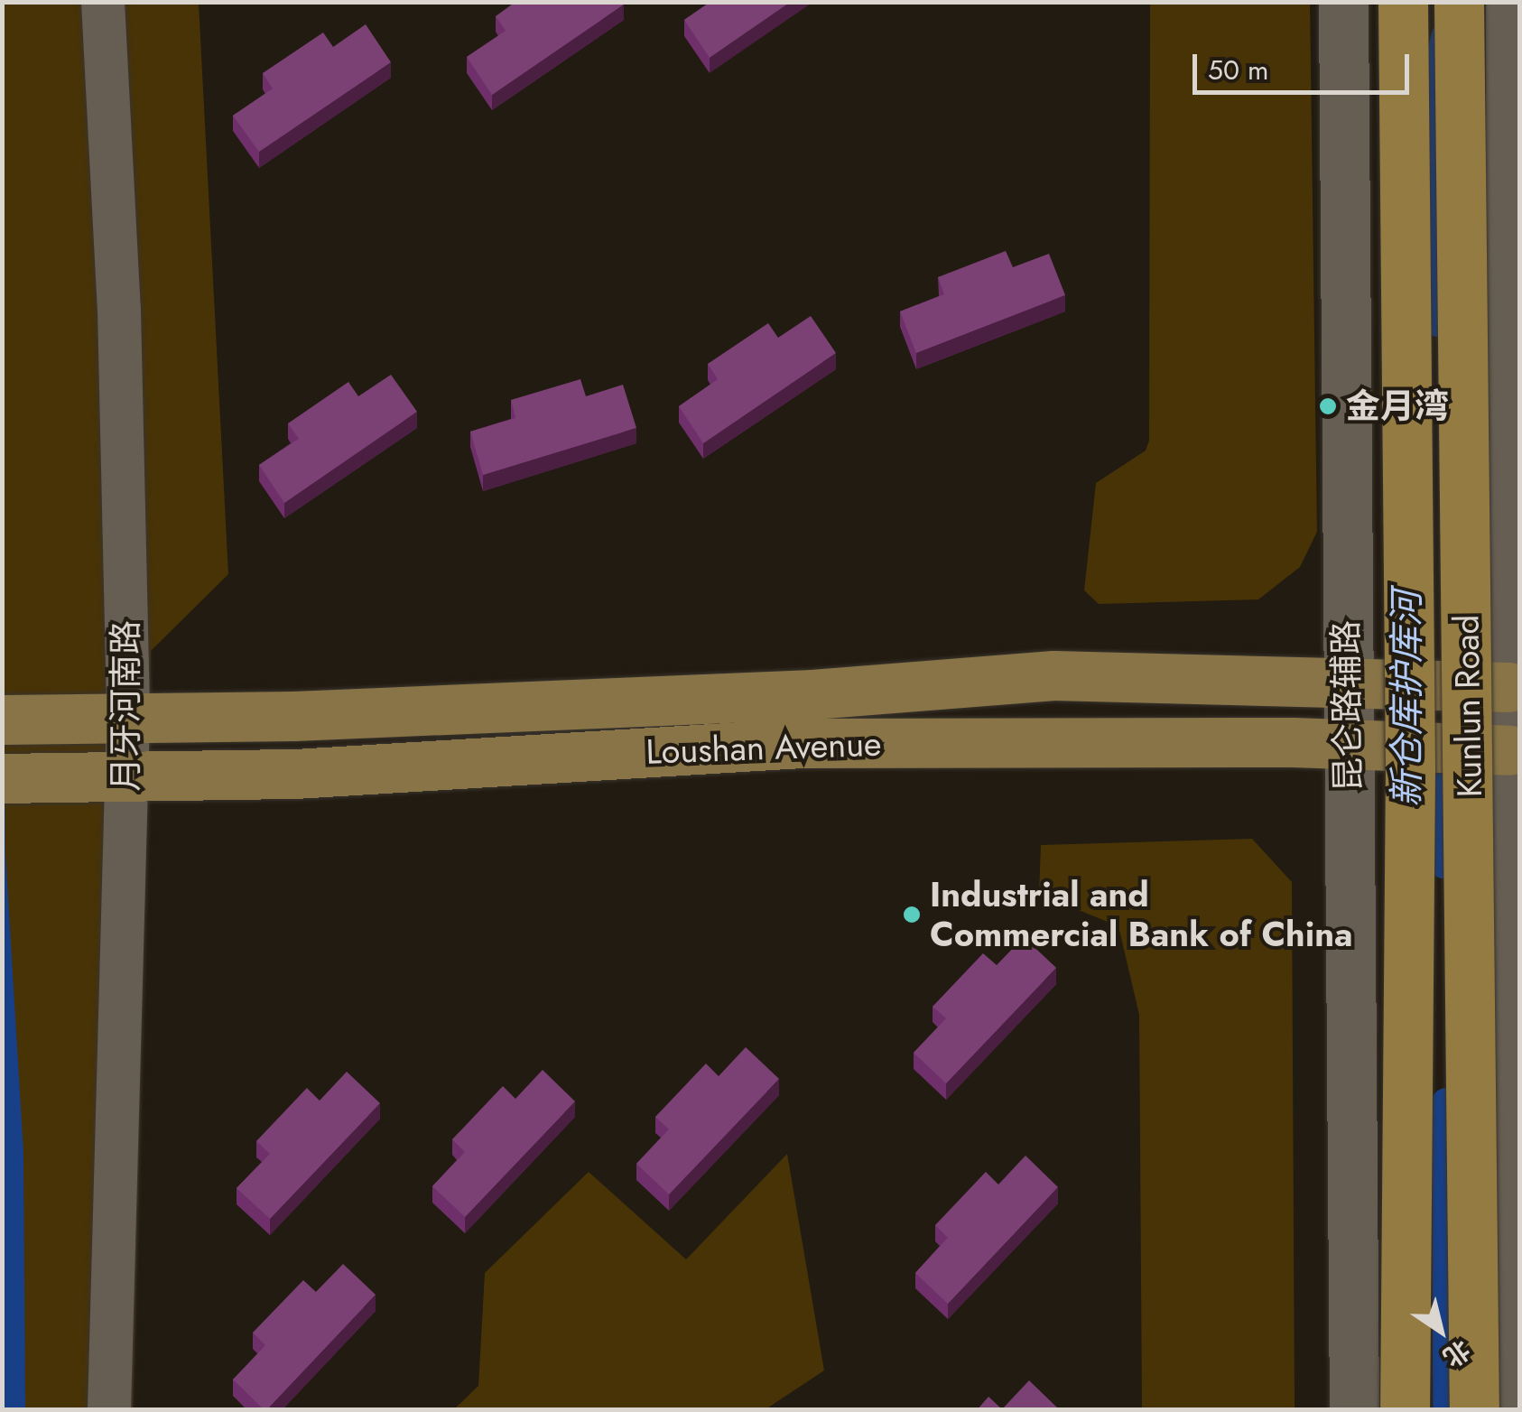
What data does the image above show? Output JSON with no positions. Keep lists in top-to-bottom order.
{
  "streets": {
    "highway": ["Kunlun Road"],
    "main road": ["昆仑路辅路", "Loushan Avenue"],
    "street": ["月牙河南路"]
  },
  "crossings": [
    ["月牙河南路", "Loushan Avenue"],
    ["昆仑路辅路", "Loushan Avenue"]
  ],
  "water": ["新仓库护库河"],
  "places": ["金月湾", "Industrial and Commercial Bank of China"],
  "scale_bar": "50 m",
  "north": "bottom right"
}
